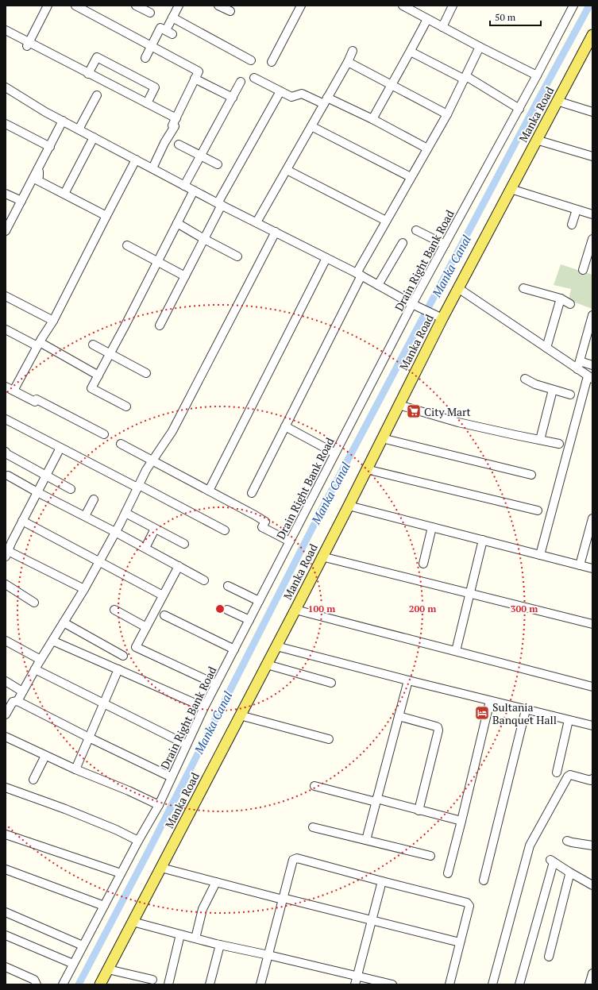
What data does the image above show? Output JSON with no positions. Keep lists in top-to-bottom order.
{
  "streets": {
    "main road": ["Manka Road"],
    "street": ["Drain Right Bank Road"]
  },
  "water": ["Manka Canal"],
  "places": {
    "supermarket": ["City Mart"],
    "hotel": ["Sultania Banquet Hall"]
  },
  "scale_bar": "50 m",
  "rings": ["100 m", "200 m", "300 m"]
}
